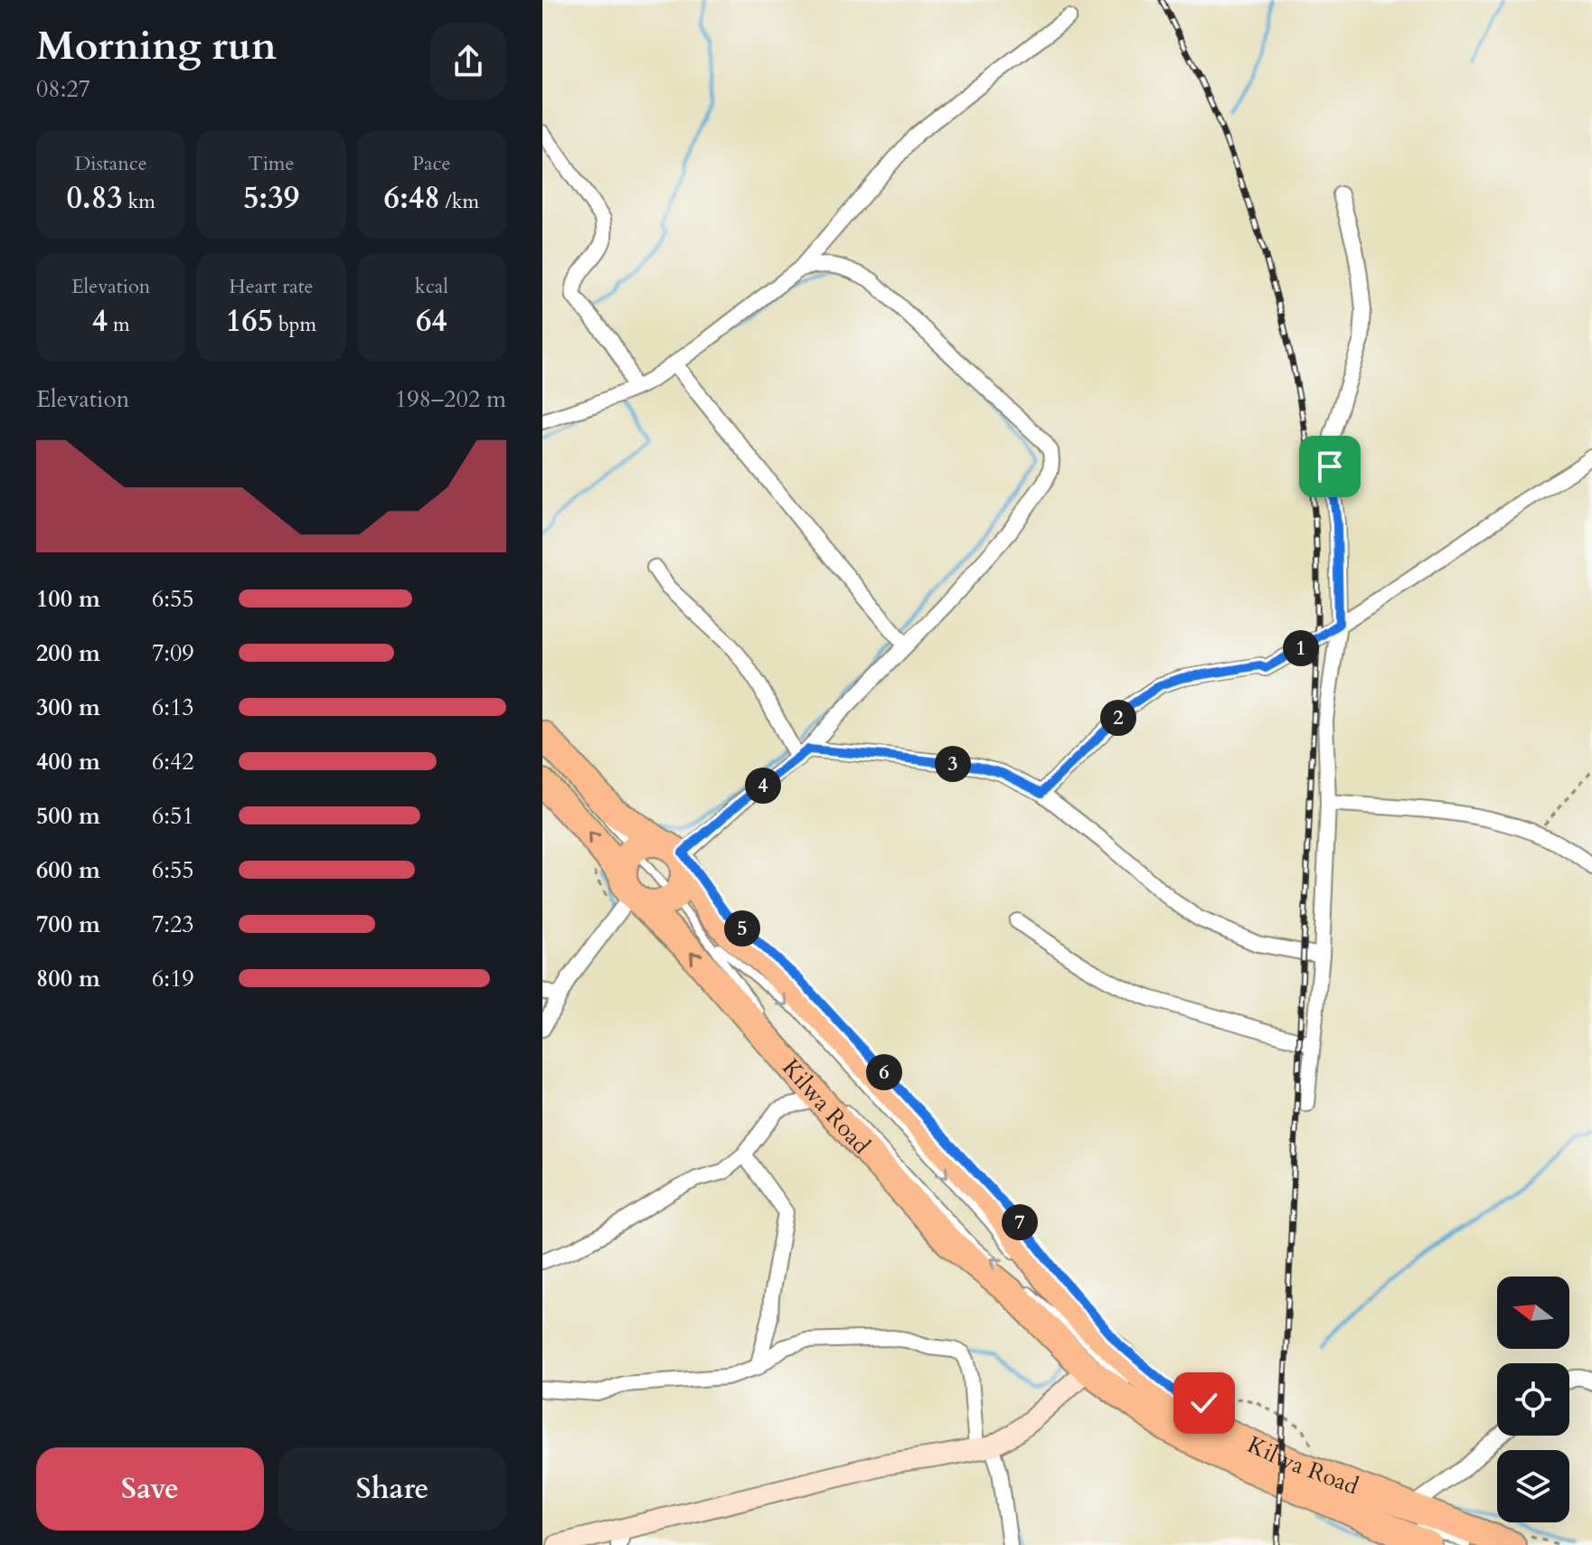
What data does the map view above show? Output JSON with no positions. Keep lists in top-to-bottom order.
{
  "streets": {
    "highway": ["Kilwa Road"]
  },
  "north": "left",
  "page": {
    "heading": ["Morning run", "08:27"],
    "stats": [
      ["Distance", "0.83 km"],
      ["Time", "5:39"],
      ["Pace", "6:48 /km"],
      ["Elevation", "4 m"],
      ["Heart rate", "165 bpm"],
      ["kcal", "64"]
    ],
    "chart": ["Elevation", "198–202 m"],
    "list": [
      {
        "name": "100 m",
        "note": "6:55"
      },
      {
        "name": "200 m",
        "note": "7:09"
      },
      {
        "name": "300 m",
        "note": "6:13"
      },
      {
        "name": "400 m",
        "note": "6:42"
      },
      {
        "name": "500 m",
        "note": "6:51"
      },
      {
        "name": "600 m",
        "note": "6:55"
      },
      {
        "name": "700 m",
        "note": "7:23"
      },
      {
        "name": "800 m",
        "note": "6:19"
      }
    ],
    "pins": [
      "1",
      "2",
      "3",
      "4",
      "5",
      "6",
      "7"
    ],
    "buttons": ["Save", "Share"]
  }
}
